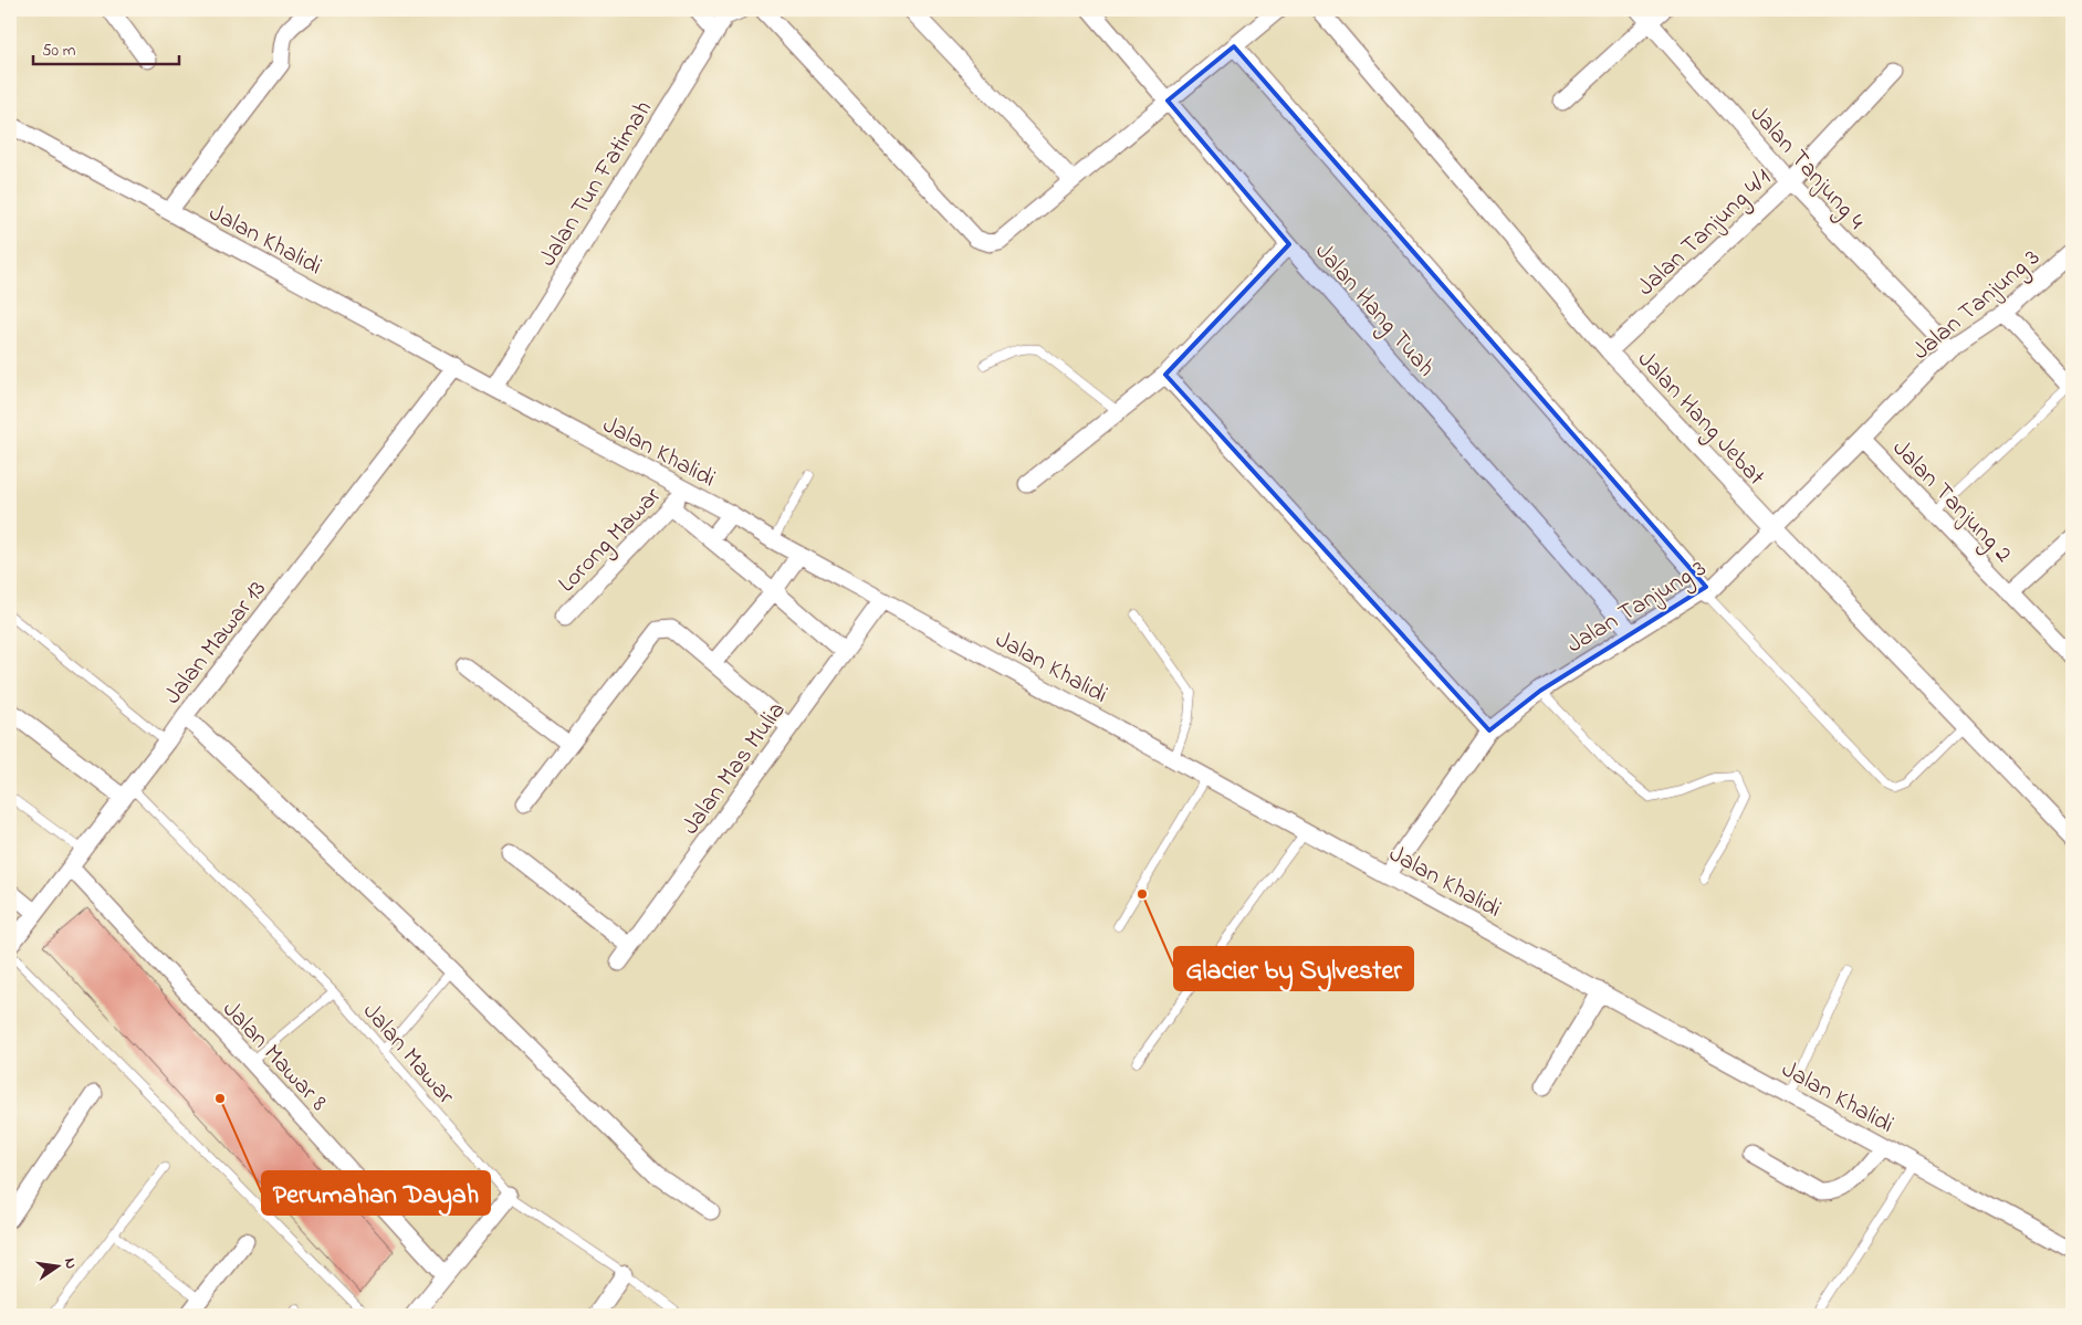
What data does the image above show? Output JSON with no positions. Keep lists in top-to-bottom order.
{
  "streets": {
    "street": [
      "Jalan Tanjung 4",
      "Jalan Tun Fatimah",
      "Jalan Tanjung 4/1",
      "Jalan Khalidi",
      "Jalan Tanjung 3",
      "Jalan Hang Tuah",
      "Jalan Hang Jebat",
      "Jalan Tanjung 2",
      "Lorong Mawar",
      "Jalan Mawar 13",
      "Jalan Mas Mulia",
      "Jalan Mawar 8"
    ],
    "lane": ["Jalan Mawar"]
  },
  "crossings": [
    ["Jalan Tanjung 4", "Jalan Tanjung 4/1"],
    ["Jalan Tanjung 4", "Jalan Tanjung 3"],
    ["Jalan Tun Fatimah", "Jalan Khalidi"],
    ["Jalan Tanjung 4/1", "Jalan Hang Jebat"],
    ["Jalan Khalidi", "Jalan Tanjung 3"],
    ["Jalan Khalidi", "Lorong Mawar"],
    ["Jalan Khalidi", "Jalan Mawar 13"],
    ["Jalan Khalidi", "Jalan Mas Mulia"],
    ["Jalan Tanjung 3", "Jalan Hang Tuah"],
    ["Jalan Tanjung 3", "Jalan Hang Jebat"],
    ["Jalan Tanjung 3", "Jalan Tanjung 2"],
    ["Jalan Mawar 13", "Jalan Mawar"],
    ["Jalan Mawar 13", "Jalan Mawar 8"]
  ],
  "places": ["Glacier by Sylvester", "Perumahan Dayah"],
  "scale_bar": "50 m",
  "north": "right"
}
